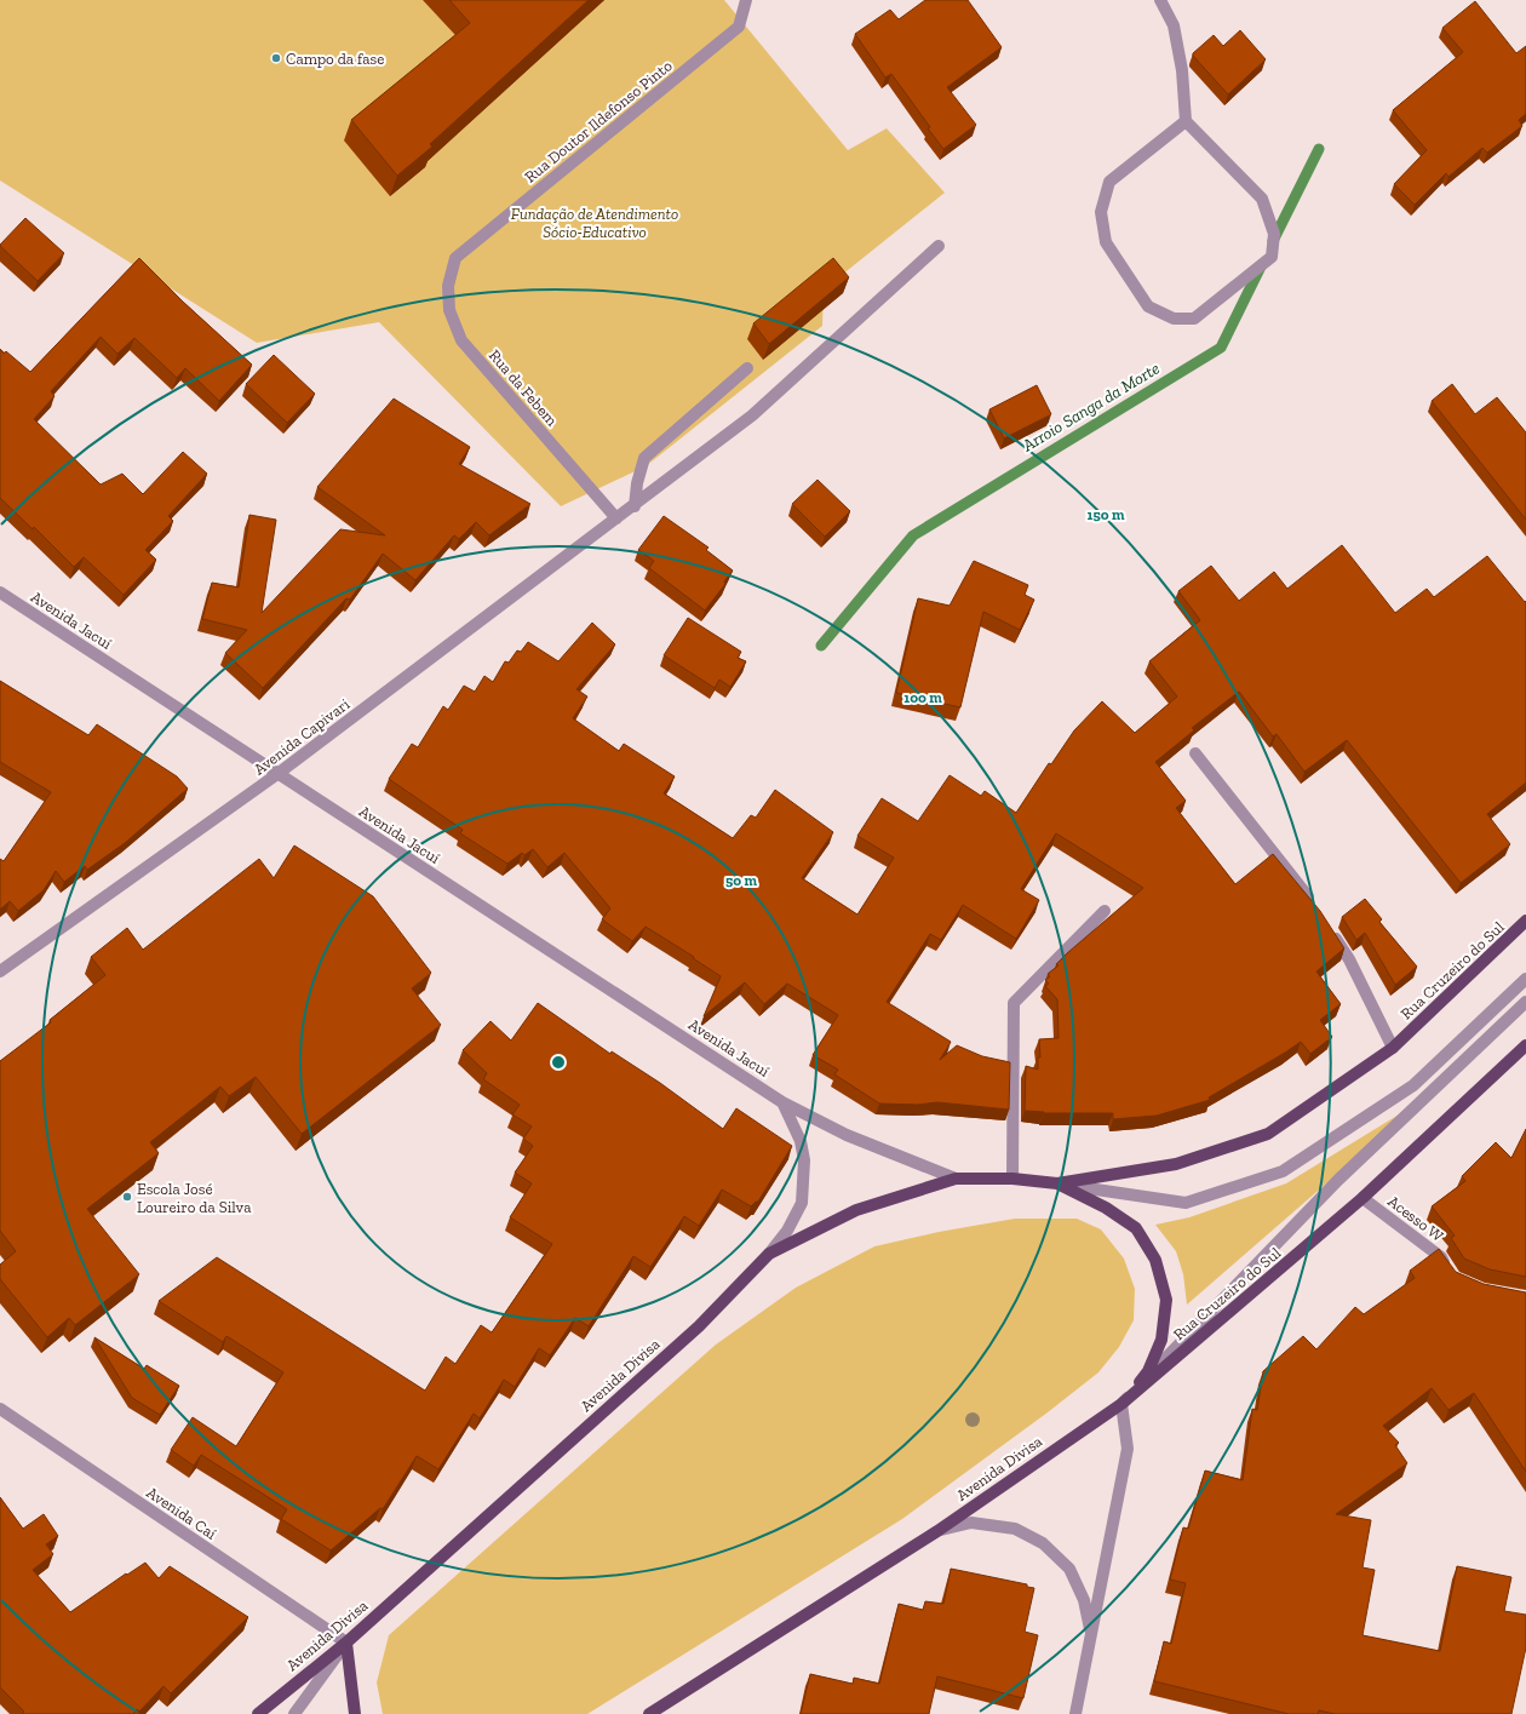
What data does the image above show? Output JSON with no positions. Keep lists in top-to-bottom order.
{
  "streets": {
    "main road": ["Rua Cruzeiro do Sul", "Avenida Divisa"],
    "street": [
      "Rua Doutor Ildefonso Pinto",
      "Rua da Febem",
      "Avenida Jacuí",
      "Avenida Capivari",
      "Acesso W",
      "Avenida Caí"
    ]
  },
  "crossings": [
    ["Rua Doutor Ildefonso Pinto", "Rua da Febem"],
    ["Rua da Febem", "Avenida Capivari"],
    ["Avenida Jacuí", "Avenida Capivari"],
    ["Avenida Jacuí", "Avenida Divisa"],
    ["Rua Cruzeiro do Sul", "Acesso W"],
    ["Rua Cruzeiro do Sul", "Avenida Divisa"],
    ["Avenida Divisa", "Avenida Caí"]
  ],
  "water": ["Arroio Sanga da Morte"],
  "parks": ["Fundação de Atendimento Sócio-Educativo"],
  "places": ["Campo da fase", "Escola José Loureiro da Silva"],
  "rings": ["150 m", "100 m", "50 m"]
}
